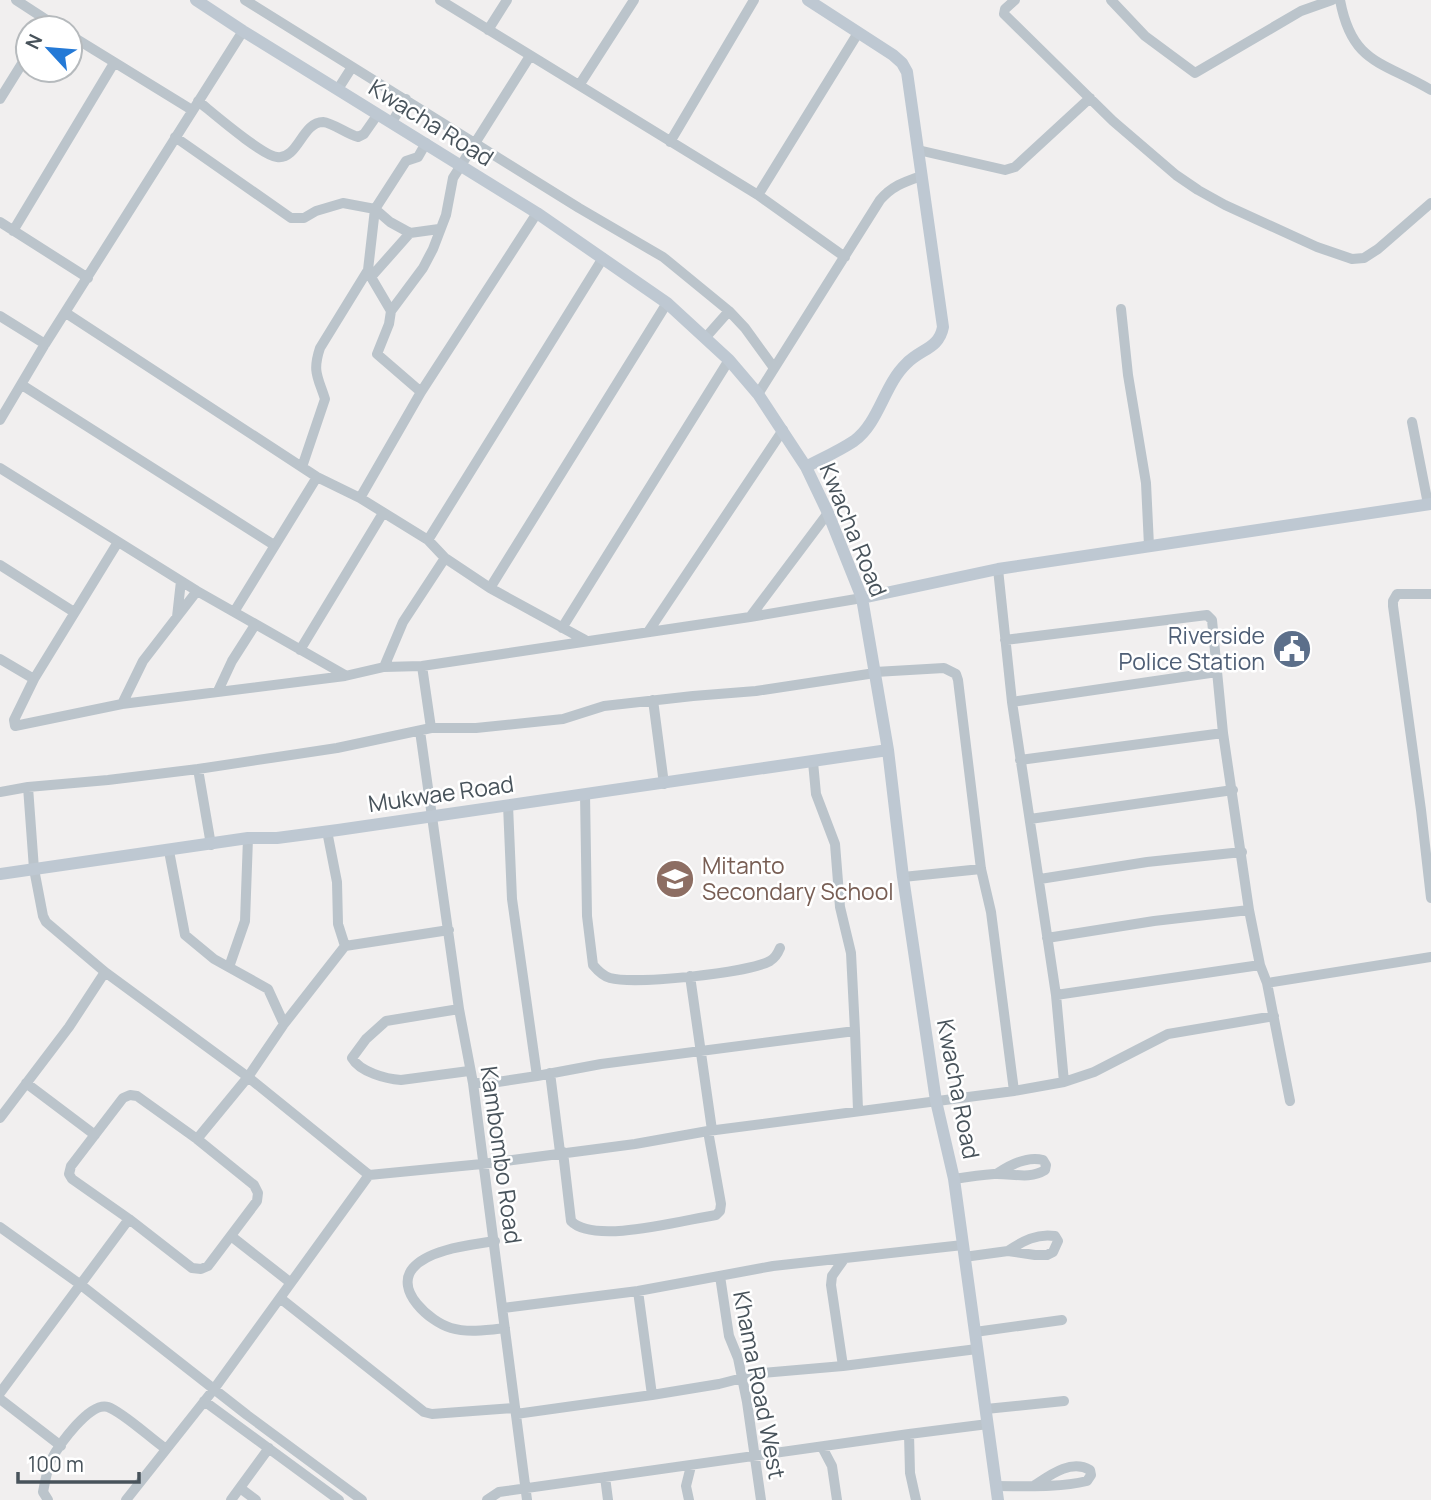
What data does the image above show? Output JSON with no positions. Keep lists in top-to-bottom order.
{
  "streets": {
    "main road": ["Kwacha Road", "Mukwae Road"],
    "street": ["Kambombo Road", "Khama Road West"]
  },
  "crossings": [
    ["Kwacha Road", "Mukwae Road"],
    ["Mukwae Road", "Kambombo Road"]
  ],
  "places": {
    "public building": ["Riverside Police Station"],
    "school or university": ["Mitanto Secondary School"]
  },
  "scale_bar": "100 m",
  "north": "top left"
}
